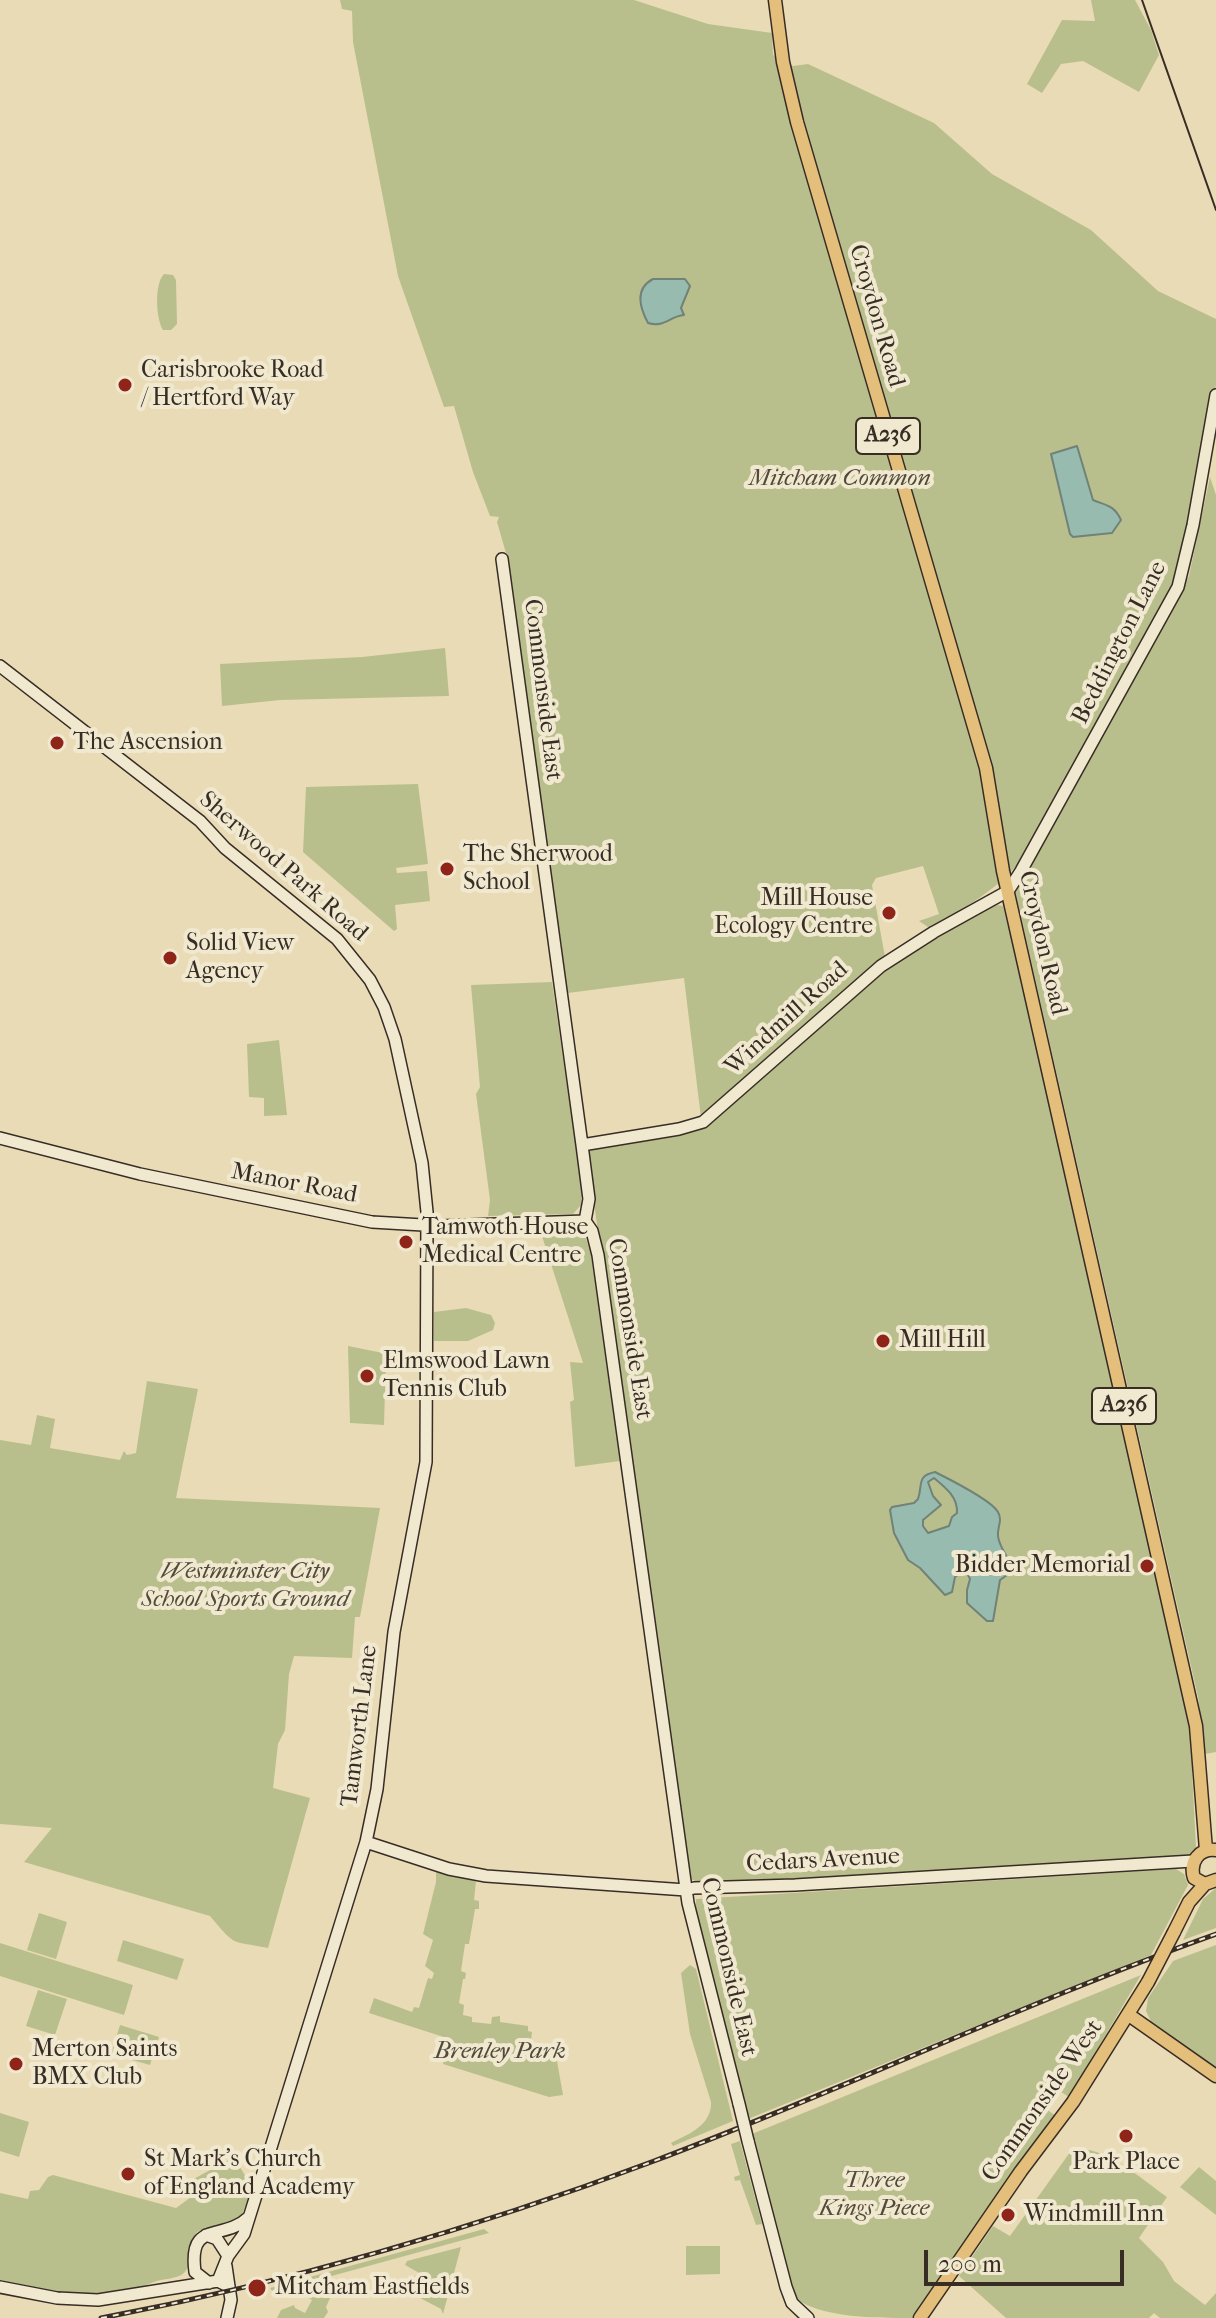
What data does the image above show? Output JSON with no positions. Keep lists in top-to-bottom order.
{
  "streets": {
    "main road": ["Croydon Road", "A236", "Commonside West"],
    "street": [
      "Beddington Lane",
      "Commonside East",
      "Sherwood Park Road",
      "Windmill Road",
      "Manor Road",
      "Tamworth Lane",
      "Cedars Avenue"
    ]
  },
  "crossings": [
    ["Croydon Road", "Beddington Lane"],
    ["Croydon Road", "Windmill Road"],
    ["Beddington Lane", "Windmill Road"],
    ["Commonside East", "Windmill Road"],
    ["Commonside East", "Manor Road"],
    ["Commonside East", "Cedars Avenue"],
    ["Sherwood Park Road", "Manor Road"],
    ["Sherwood Park Road", "Tamworth Lane"],
    ["Manor Road", "Tamworth Lane"],
    ["Tamworth Lane", "Cedars Avenue"]
  ],
  "parks": [
    "Mitcham Common",
    "Westminster City School Sports Ground",
    "Brenley Park",
    "Three Kings Piece"
  ],
  "places": [
    "Carisbrooke Road / Hertford Way",
    "The Ascension",
    "The Sherwood School",
    "Mill House Ecology Centre",
    "Solid View Agency",
    "Tamwoth House Medical Centre",
    "Mill Hill",
    "Elmswood Lawn Tennis Club",
    "Bidder Memorial",
    "Merton Saints BMX Club",
    "Park Place",
    "St Mark's Church of England Academy",
    "Windmill Inn",
    "Mitcham Eastfields"
  ],
  "scale_bar": "200 m"
}
